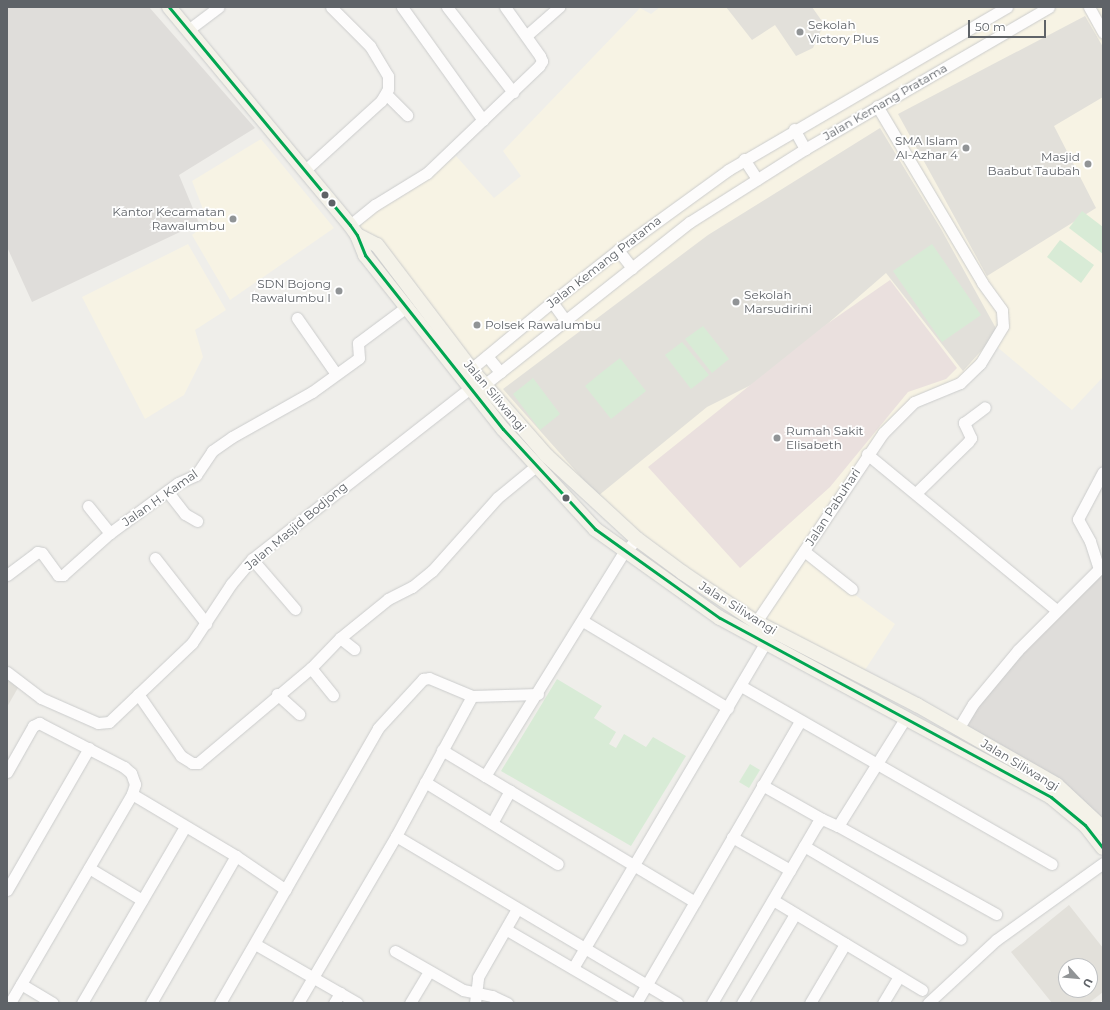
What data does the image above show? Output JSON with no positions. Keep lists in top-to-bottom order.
{
  "streets": {
    "main road": ["Jalan Siliwangi"],
    "street": [
      "Jalan Kemang Pratama",
      "Jalan H. Kamal",
      "Jalan Pabuhari",
      "Jalan Masjid Bodjong"
    ]
  },
  "crossings": [
    ["Jalan Kemang Pratama", "Jalan Siliwangi"],
    ["Jalan Kemang Pratama", "Jalan Pabuhari"],
    ["Jalan Kemang Pratama", "Jalan Masjid Bodjong"],
    ["Jalan Siliwangi", "Jalan Pabuhari"],
    ["Jalan Siliwangi", "Jalan Masjid Bodjong"]
  ],
  "places": [
    "Sekolah Victory Plus",
    "SMA Islam Al-Azhar 4",
    "Masjid Baabut Taubah",
    "Kantor Kecamatan Rawalumbu",
    "SDN Bojong Rawalumbu I",
    "Sekolah Marsudirini",
    "Polsek Rawalumbu",
    "Rumah Sakit Elisabeth"
  ],
  "scale_bar": "50 m",
  "north": "bottom right"
}
